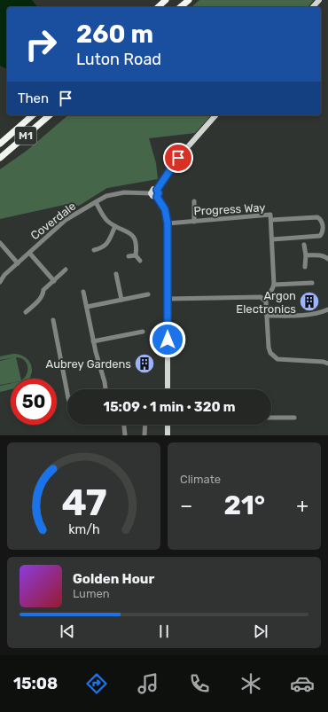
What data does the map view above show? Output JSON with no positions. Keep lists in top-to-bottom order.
{
  "streets": {
    "highway": ["M1"],
    "street": ["Progress Way", "Coverdale"]
  },
  "places": {
    "building": ["Argon Electronics", "Aubrey Gardens"]
  },
  "page": {
    "turn": ["260 m", "Luton Road"],
    "then": "Then",
    "limit": "50",
    "trip": "15:09 · 1 min · 320 m",
    "tile": "Climate",
    "heat": ["−", "21°", "+"],
    "song": ["Golden Hour", "Lumen"],
    "tabs": "15:08",
    "gauge": ["47", "km/h"]
  }
}
